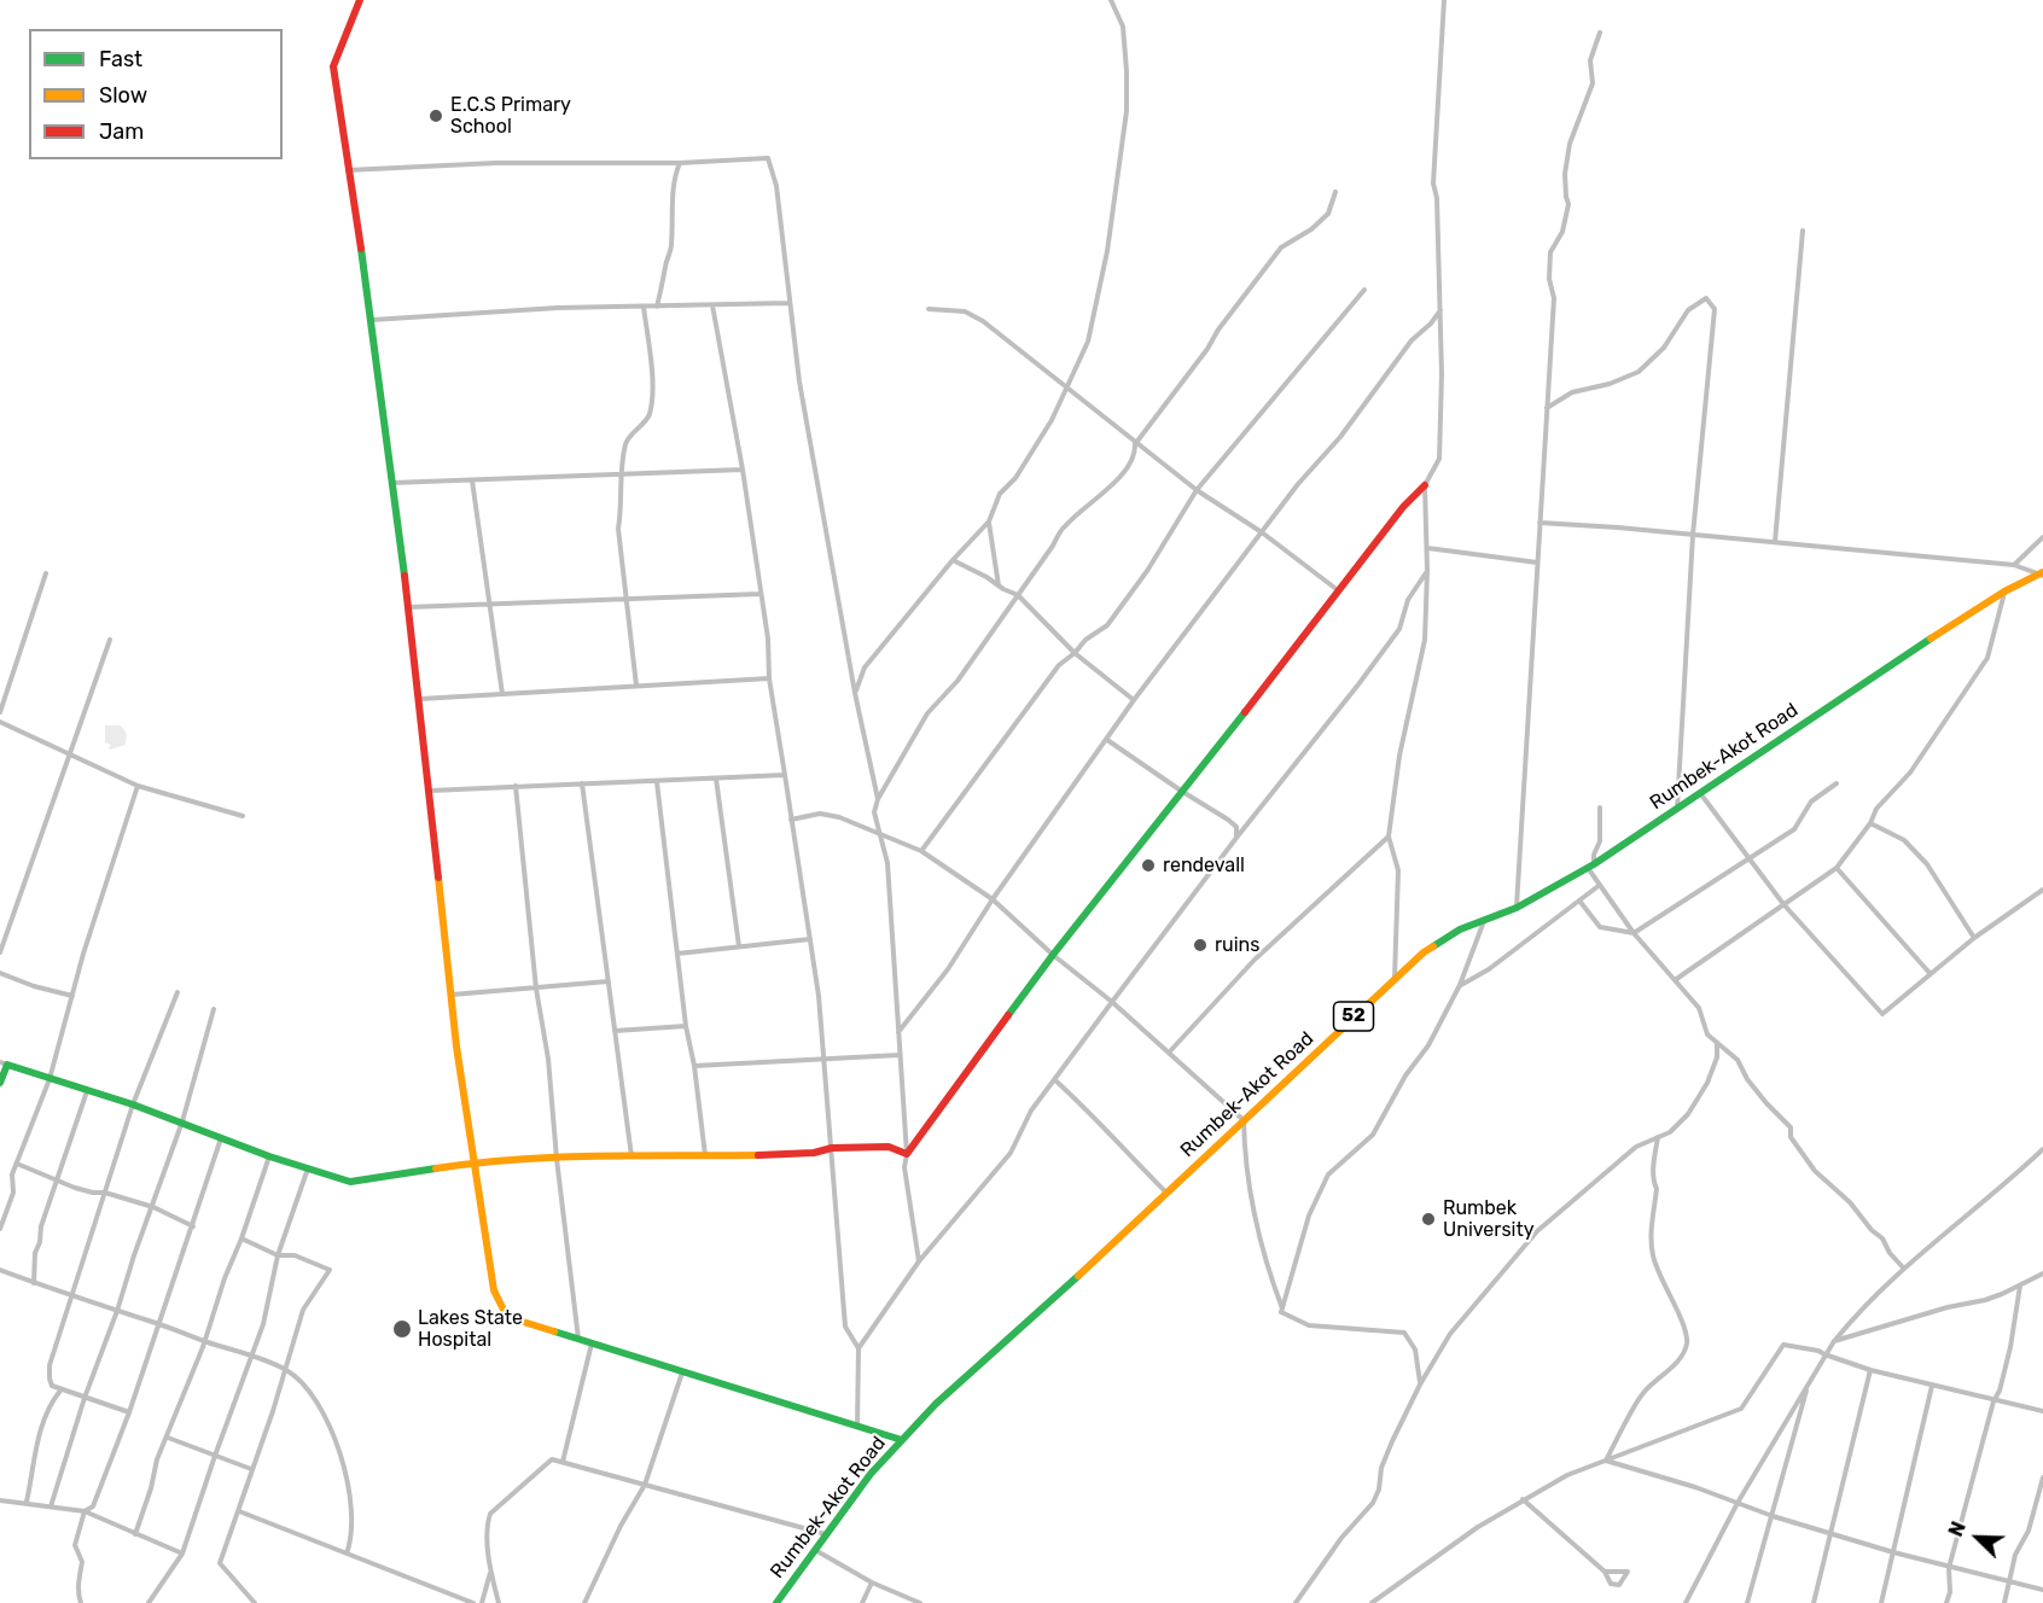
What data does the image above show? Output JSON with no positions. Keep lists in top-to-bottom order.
{
  "streets": {
    "street": ["Rumbek-Akot Road", "52"]
  },
  "places": [
    "E.C.S Primary School",
    "rendevall",
    "ruins",
    "Rumbek University",
    "Lakes State Hospital"
  ],
  "legend": ["Fast", "Slow", "Jam"],
  "north": "top left"
}
